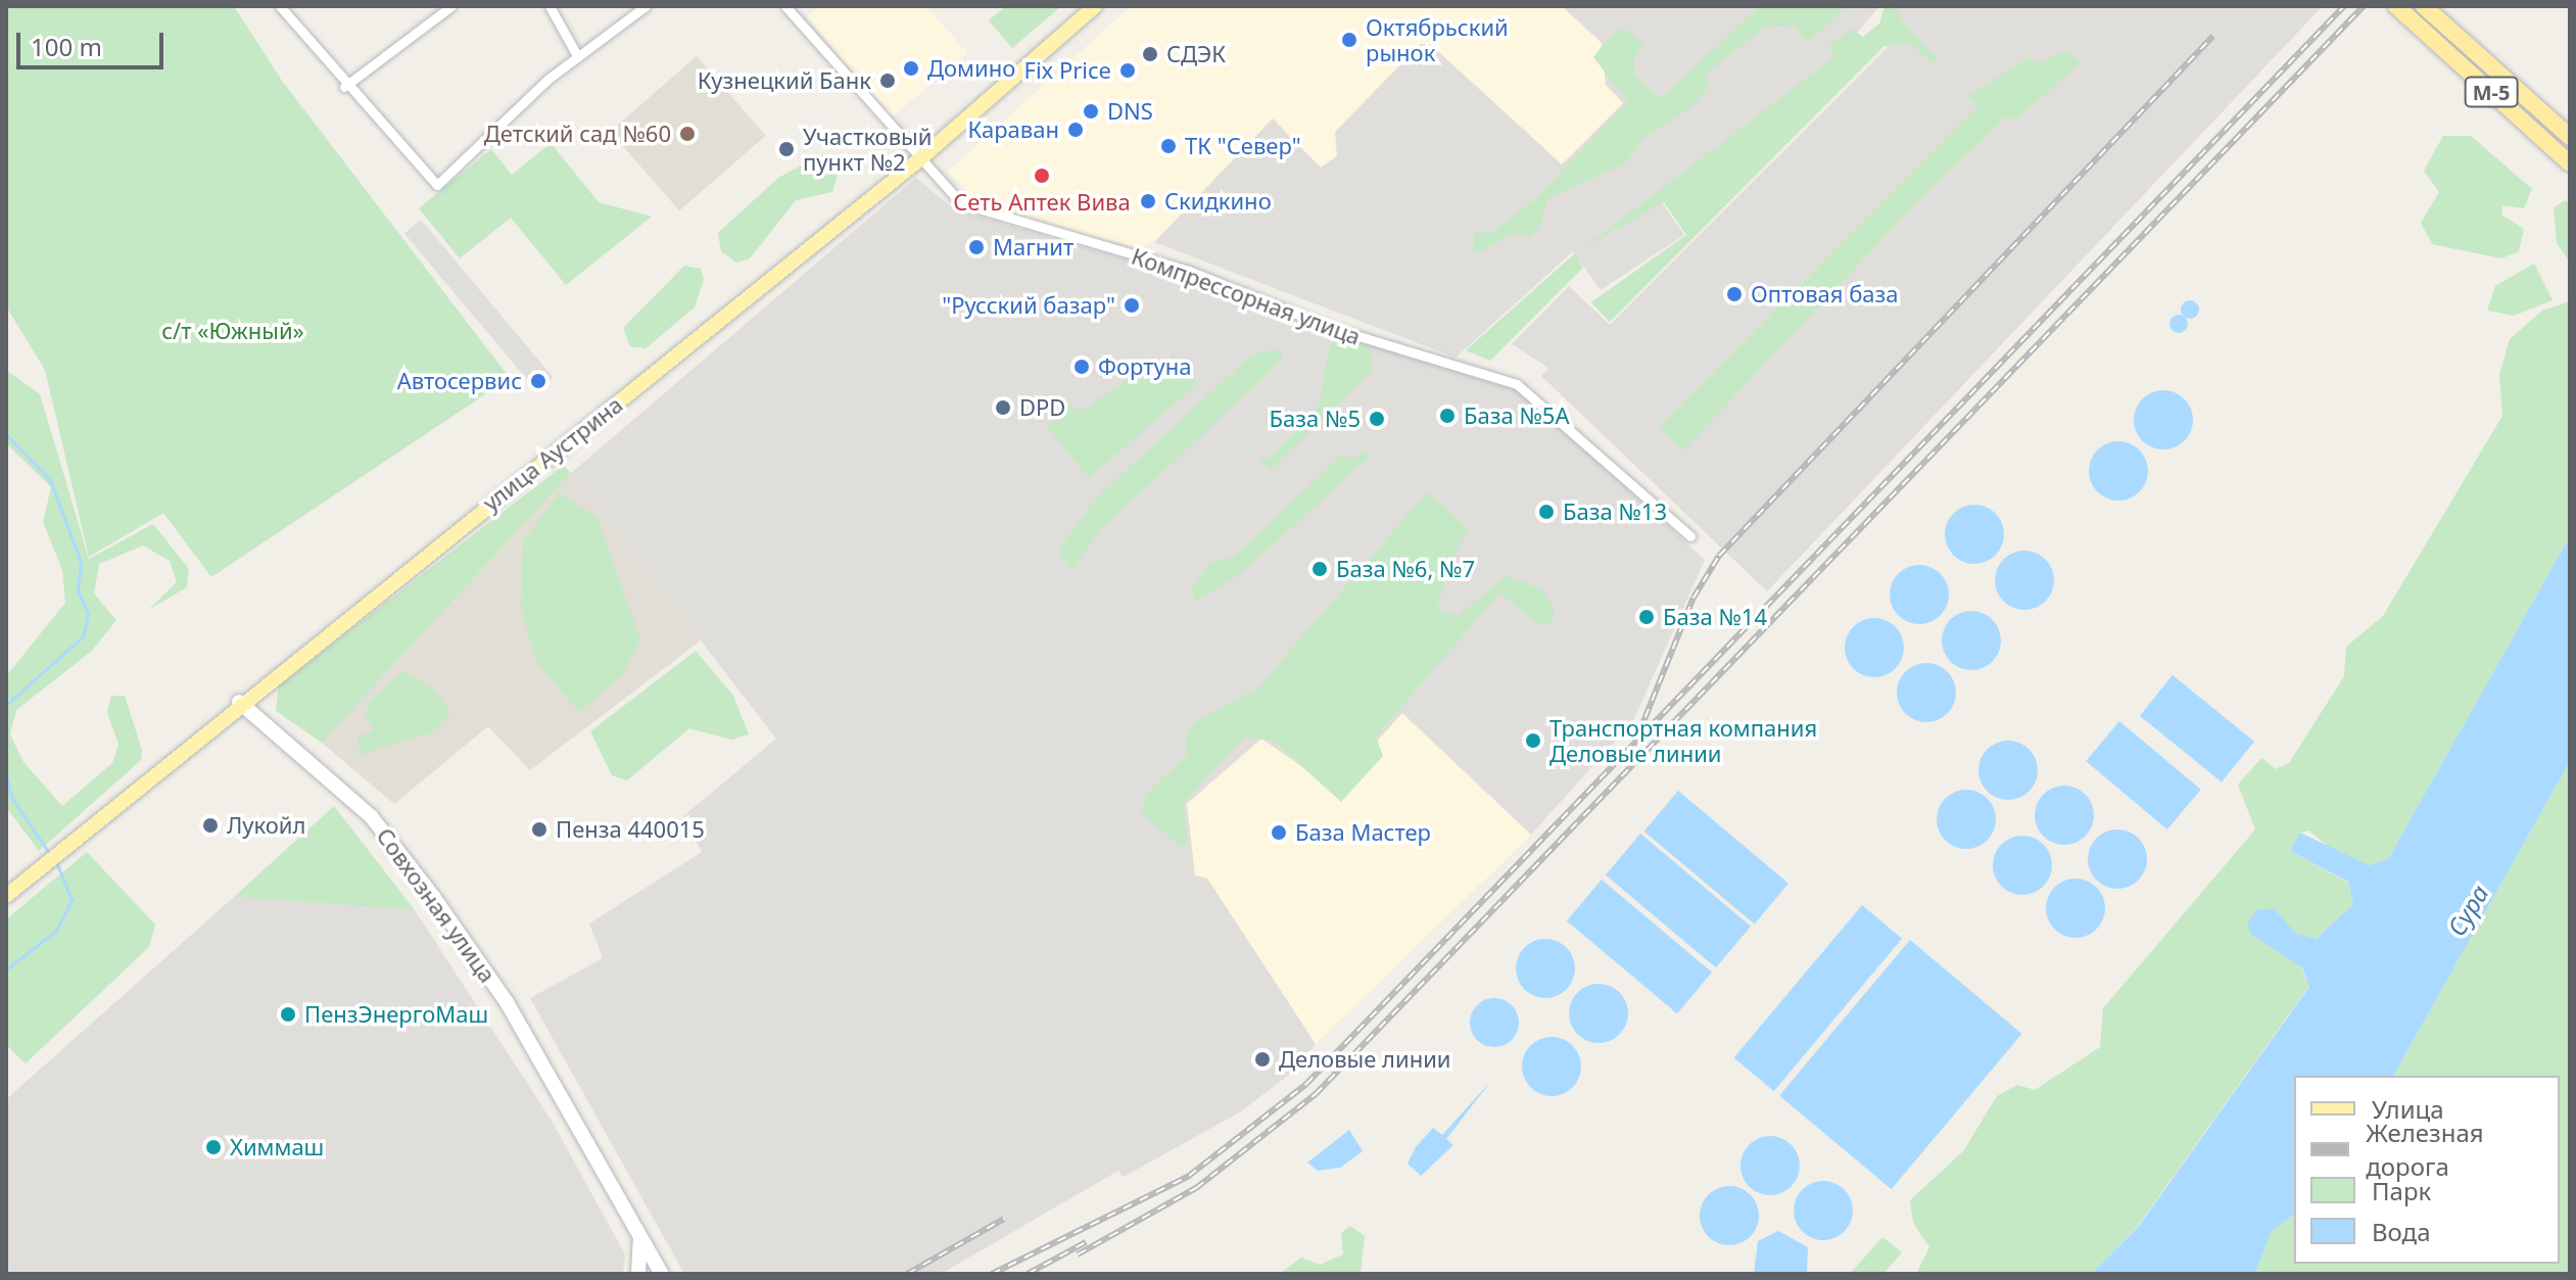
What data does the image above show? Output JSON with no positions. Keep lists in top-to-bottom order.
{
  "streets": {
    "highway": ["М-5"],
    "main road": ["улица Аустрина", "Совхозная улица"],
    "street": ["Компрессорная улица"]
  },
  "crossings": [
    ["Компрессорная улица", "улица Аустрина"],
    ["улица Аустрина", "Совхозная улица"]
  ],
  "water": ["Сура"],
  "parks": ["с/т «Южный»"],
  "places": [
    "Октябрьский рынок",
    "СДЭК",
    "Домино",
    "Fix Price",
    "Кузнецкий Банк",
    "DNS",
    "Караван",
    "Детский сад №60",
    "ТК \"Север\"",
    "Участковый пункт №2",
    "Сеть Аптек Вива",
    "Скидкино",
    "Магнит",
    "Оптовая база",
    "\"Русский базар\"",
    "Фортуна",
    "Автосервис",
    "DPD",
    "База №5А",
    "База №5",
    "База №13",
    "База №6, №7",
    "База №14",
    "Транспортная компания Деловые линии",
    "Лукойл",
    "Пенза 440015",
    "База Мастер",
    "ПензЭнергоМаш",
    "Деловые линии",
    "Химмаш"
  ],
  "legend": [
    "Улица",
    "Железная дорога",
    "Парк",
    "Вода"
  ],
  "scale_bar": "100 m"
}
